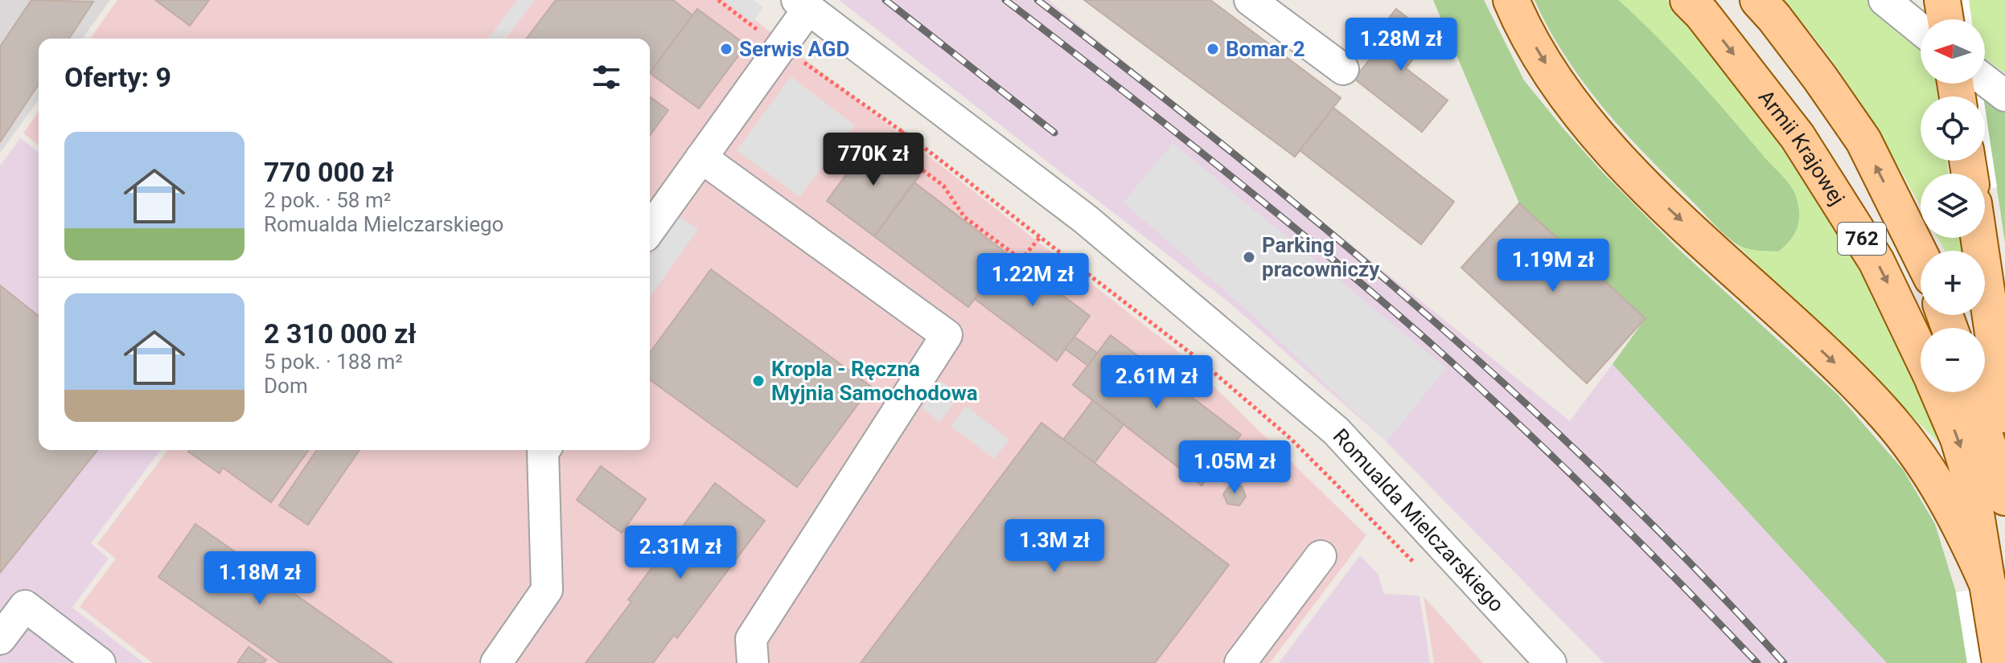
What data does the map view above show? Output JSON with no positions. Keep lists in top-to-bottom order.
{
  "streets": {
    "main road": ["Armii Krajowej", "762"],
    "street": ["Romualda Mielczarskiego"]
  },
  "crossings": [
    ["Armii Krajowej", "762"]
  ],
  "places": [
    "Serwis AGD",
    "Bomar 2",
    "Parking pracowniczy",
    "Kropla - Ręczna Myjnia Samochodowa"
  ],
  "north": "left",
  "page": {
    "price": [
      "1.28M zł",
      "770K zł",
      "1.19M zł",
      "1.22M zł",
      "2.61M zł",
      "1.05M zł",
      "1.3M zł",
      "2.31M zł",
      "1.18M zł"
    ],
    "map_buttons": ["+", "−"],
    "heading": "Oferty: 9",
    "list": [
      {
        "name": "770 000 zł",
        "note": "2 pok. · 58 m² · Romualda Mielczarskiego"
      },
      {
        "name": "2 310 000 zł",
        "note": "5 pok. · 188 m² · Dom"
      }
    ]
  }
}
